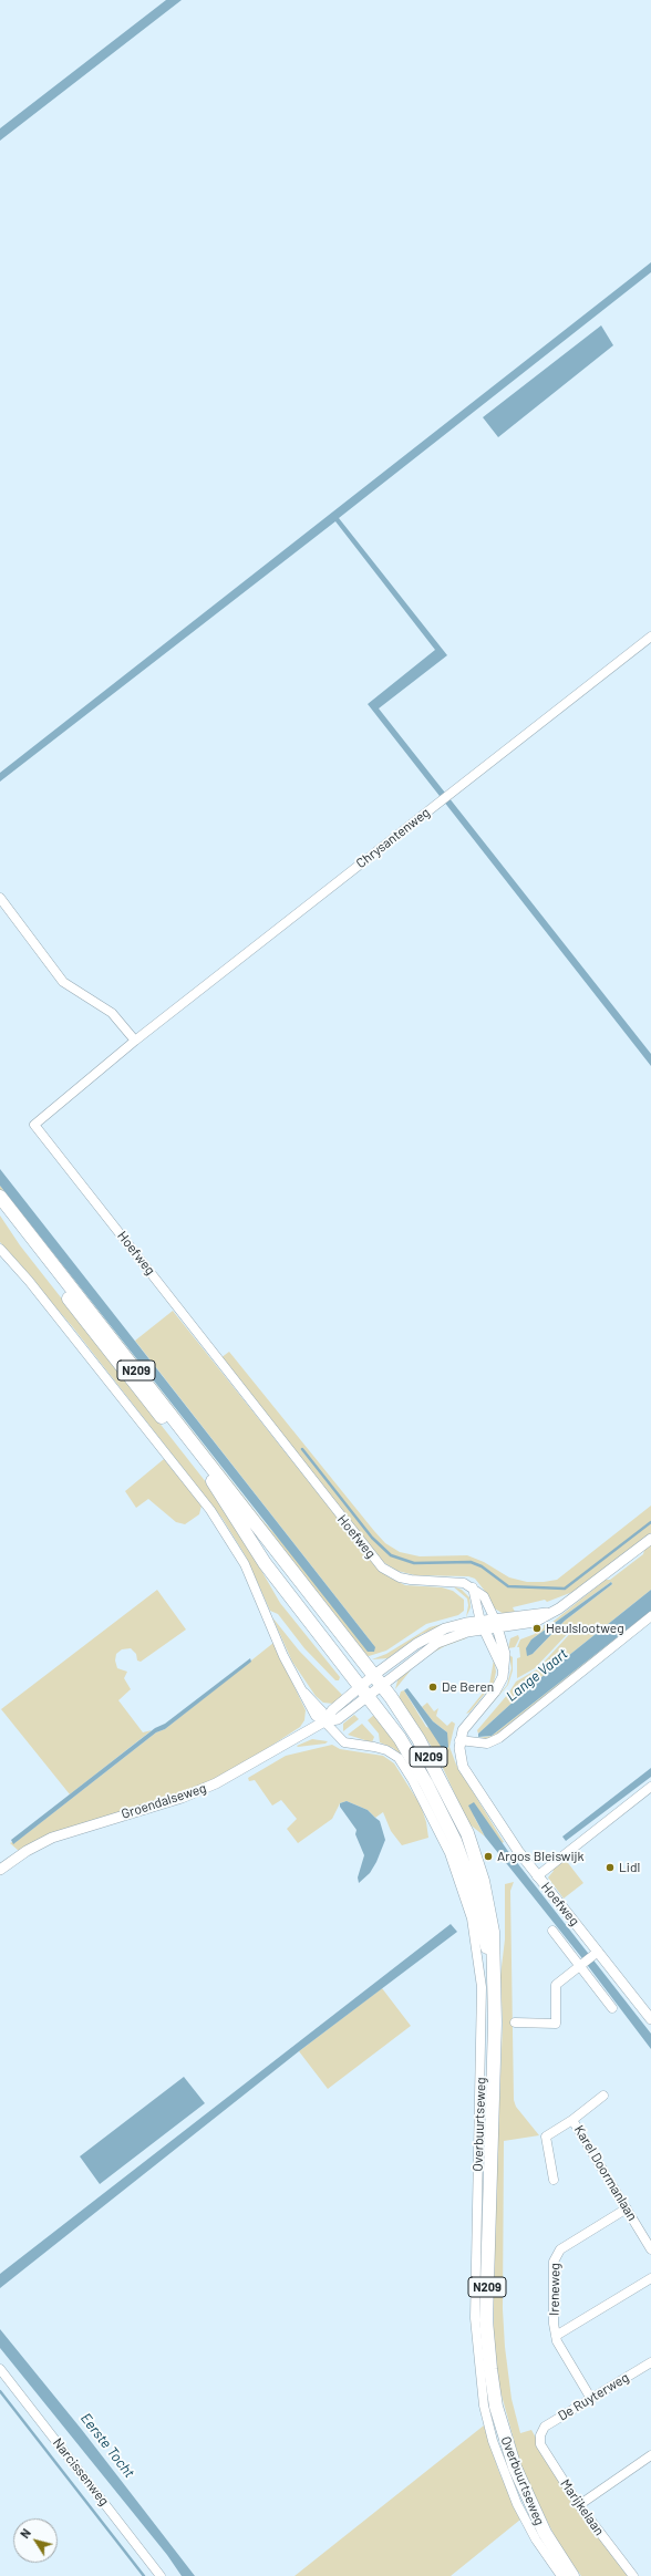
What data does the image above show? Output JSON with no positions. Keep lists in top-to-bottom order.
{
  "streets": {
    "main road": ["N209", "Overbuurtseweg"],
    "street": [
      "Chrysantenweg",
      "Hoefweg",
      "Groendalseweg",
      "Karel Doormanlaan",
      "Ireneweg",
      "De Ruyterweg",
      "Narcissenweg",
      "Marijkelaan"
    ]
  },
  "crossings": [
    ["Chrysantenweg", "Hoefweg"],
    ["N209", "Groendalseweg"],
    ["N209", "Overbuurtseweg"],
    ["Groendalseweg", "Overbuurtseweg"],
    ["Karel Doormanlaan", "Ireneweg"],
    ["Ireneweg", "De Ruyterweg"],
    ["De Ruyterweg", "Marijkelaan"]
  ],
  "water": ["Lange Vaart", "Eerste Tocht"],
  "places": [
    "Heulslootweg",
    "De Beren",
    "Argos Bleiswijk",
    "Lidl"
  ],
  "north": "top left"
}
